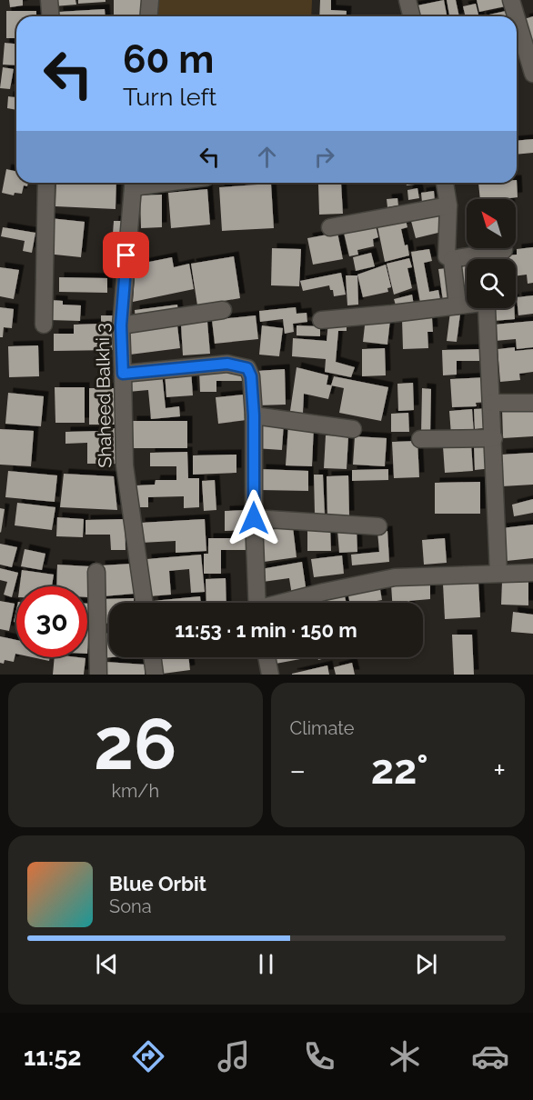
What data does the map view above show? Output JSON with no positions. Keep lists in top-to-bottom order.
{
  "streets": {
    "street": ["Shaheed Balkhi 3"]
  },
  "north": "top left",
  "page": {
    "turn": ["60 m", "Turn left"],
    "limit": "30",
    "trip": "11:53 · 1 min · 150 m",
    "tile": [
      ["26", "km/h"],
      "Climate"
    ],
    "heat": ["−", "22°", "+"],
    "song": ["Blue Orbit", "Sona"],
    "tabs": "11:52"
  }
}
